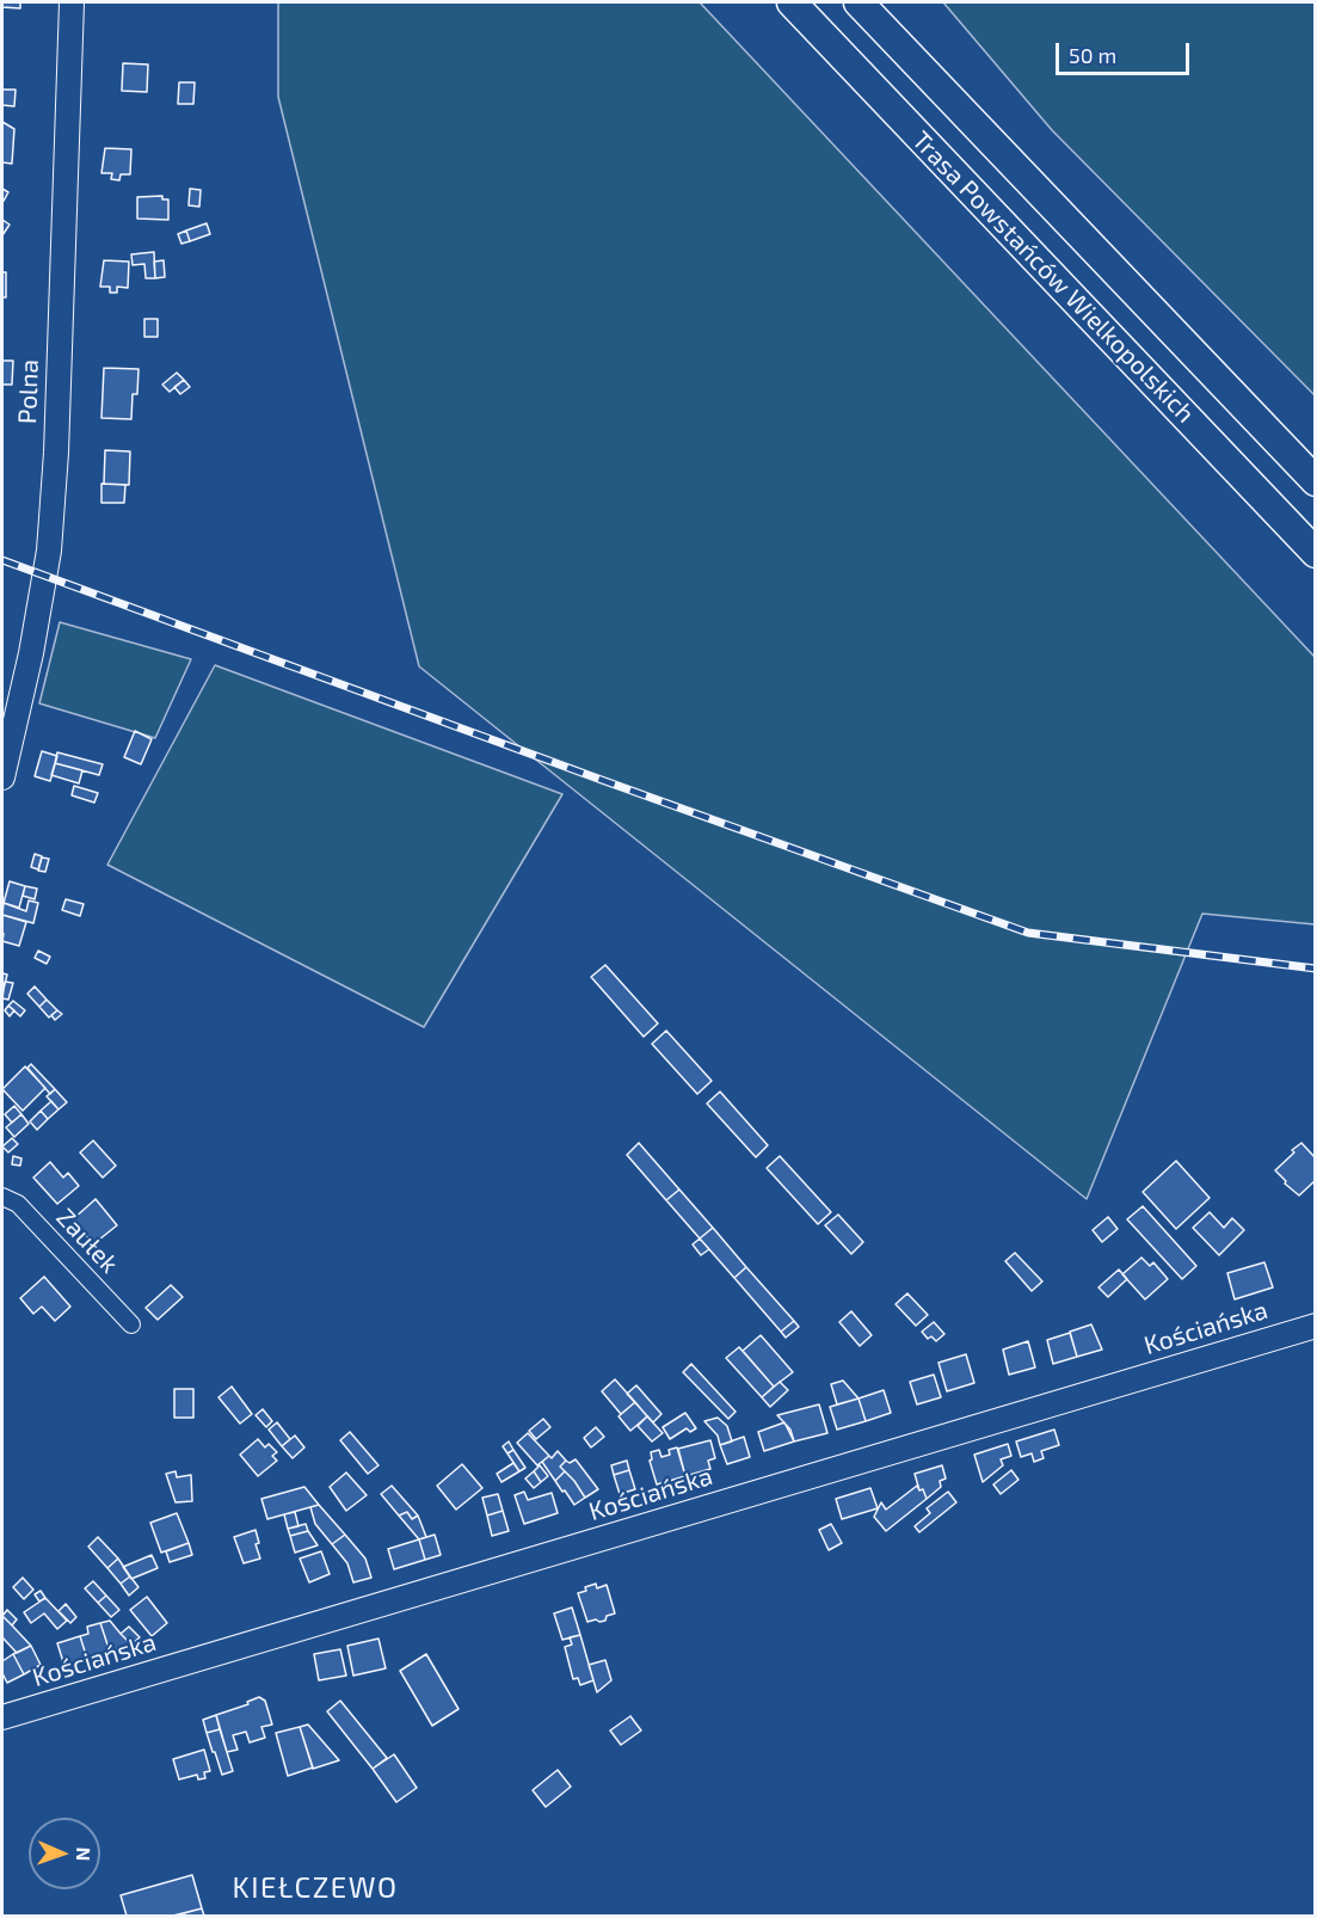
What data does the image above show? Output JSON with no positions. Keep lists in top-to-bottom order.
{
  "streets": {
    "highway": ["Trasa Powstańców Wielkopolskich"],
    "street": ["Polna", "Zaułek", "Kościańska"]
  },
  "districts": ["KIEŁCZEWO"],
  "scale_bar": "50 m",
  "north": "right"
}
